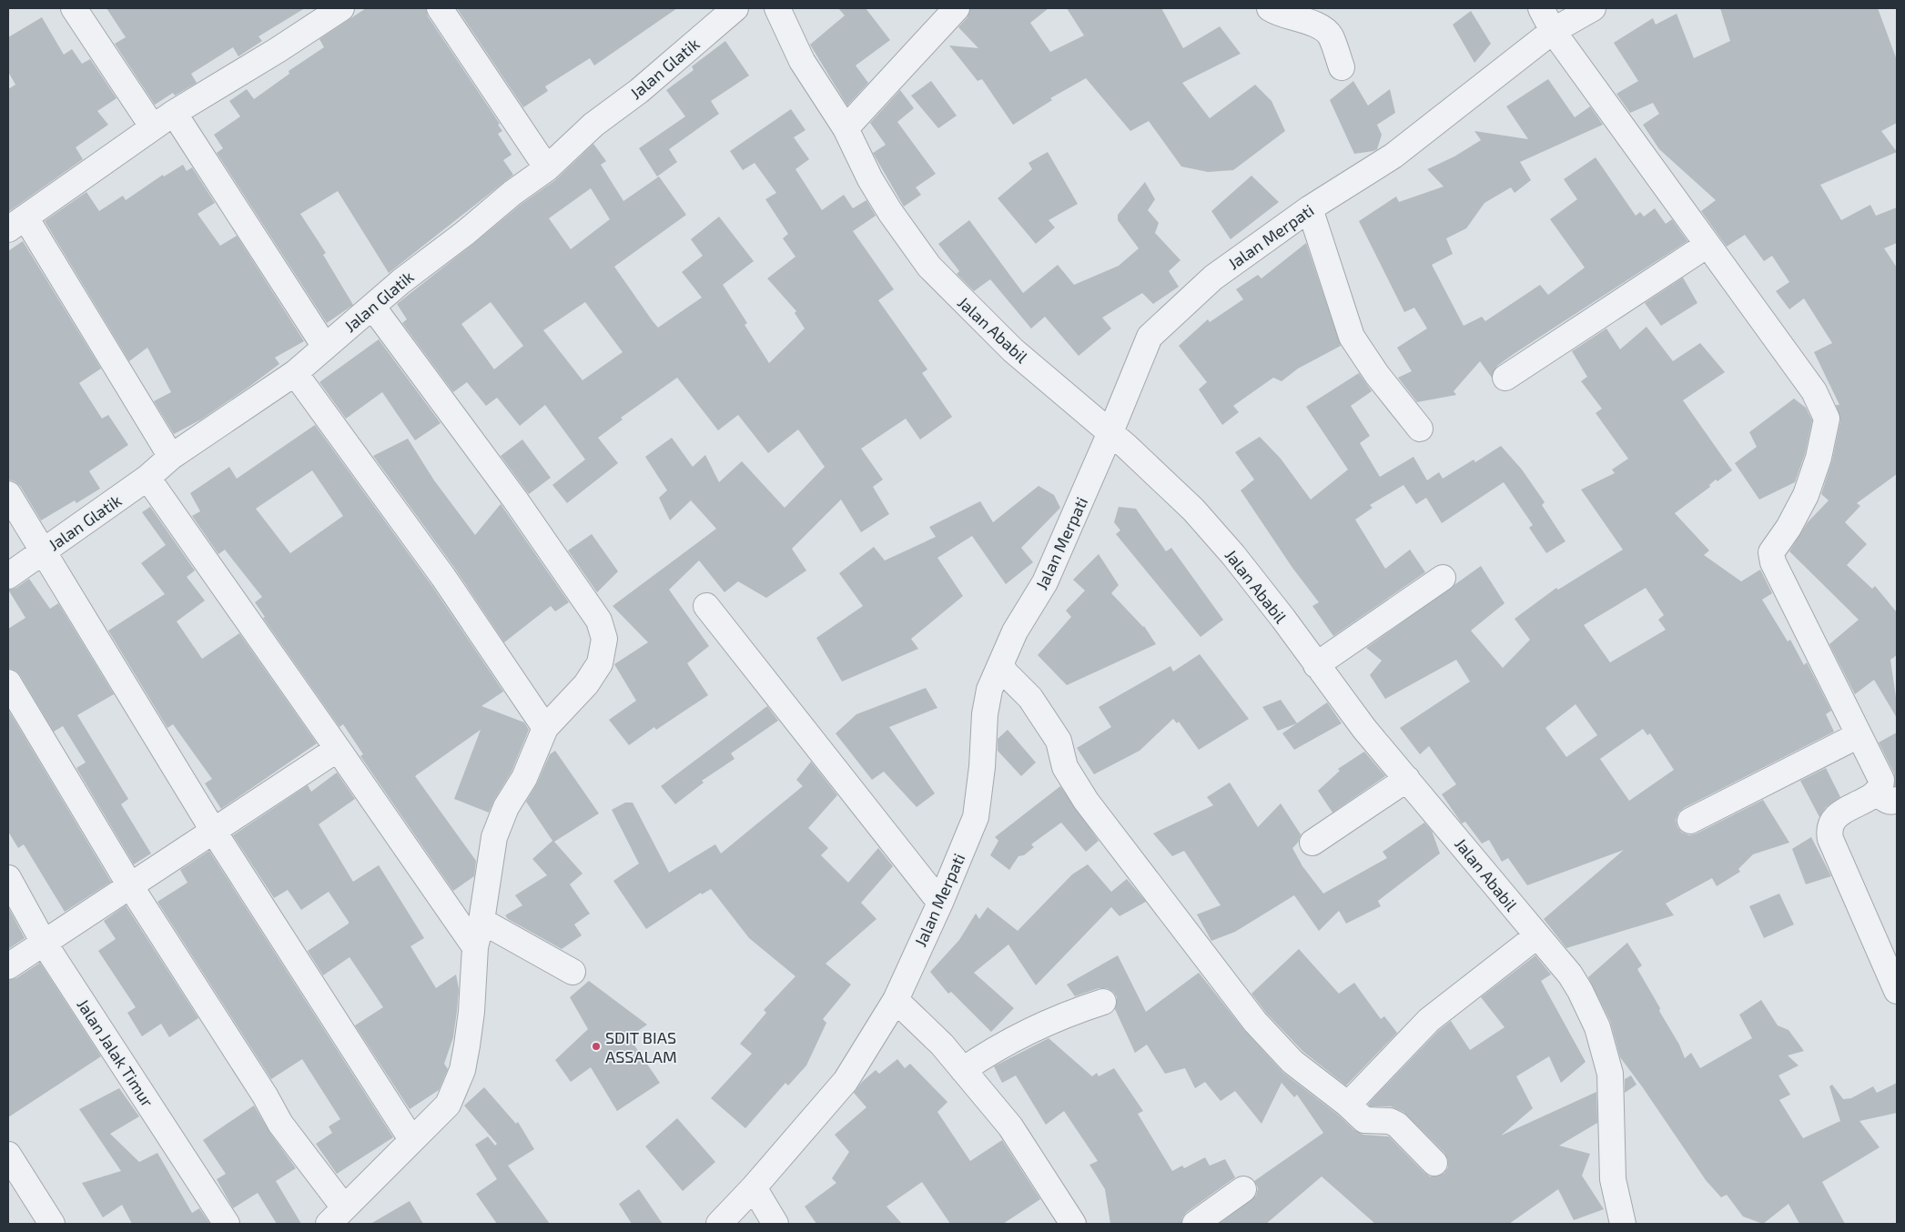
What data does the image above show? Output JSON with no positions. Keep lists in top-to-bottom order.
{
  "streets": {
    "street": [
      "Jalan Glatik",
      "Jalan Merpati",
      "Jalan Ababil",
      "Jalan Jalak Timur"
    ]
  },
  "crossings": [
    ["Jalan Merpati", "Jalan Ababil"]
  ],
  "places": ["SDIT BIAS ASSALAM"]
}
